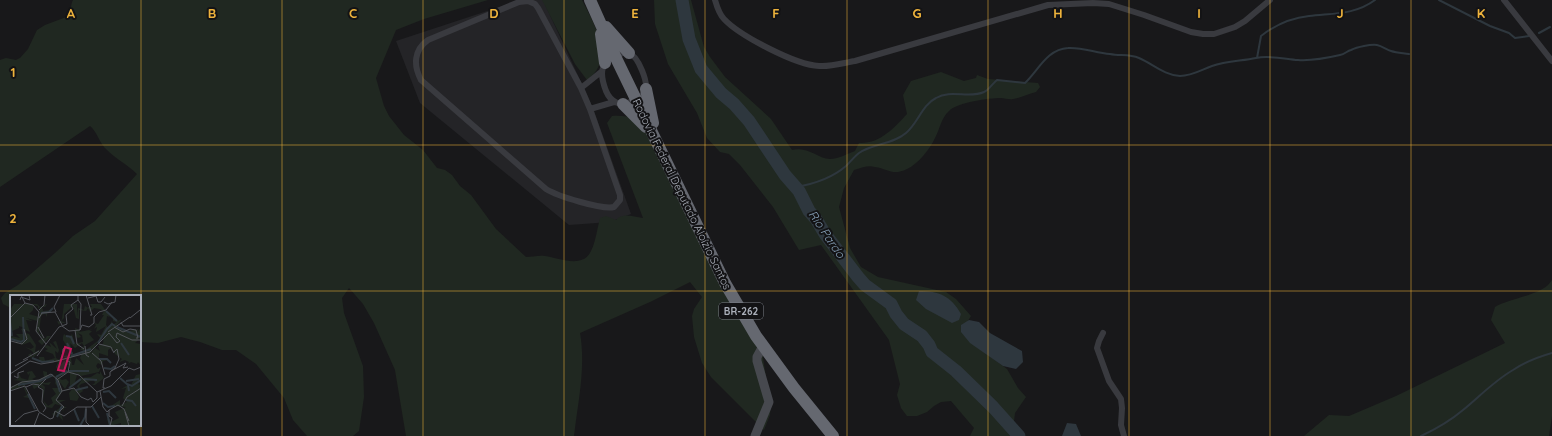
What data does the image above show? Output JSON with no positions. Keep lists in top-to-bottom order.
{
  "streets": {
    "highway": ["Rodovia Federal Deputado Aloízio Santos", "BR-262"]
  },
  "water": ["Rio Pardo"],
  "grid": {
    "columns": [
      "A",
      "B",
      "C",
      "D",
      "E",
      "F",
      "G",
      "H",
      "I",
      "J",
      "K"
    ],
    "rows": ["1", "2"]
  }
}
